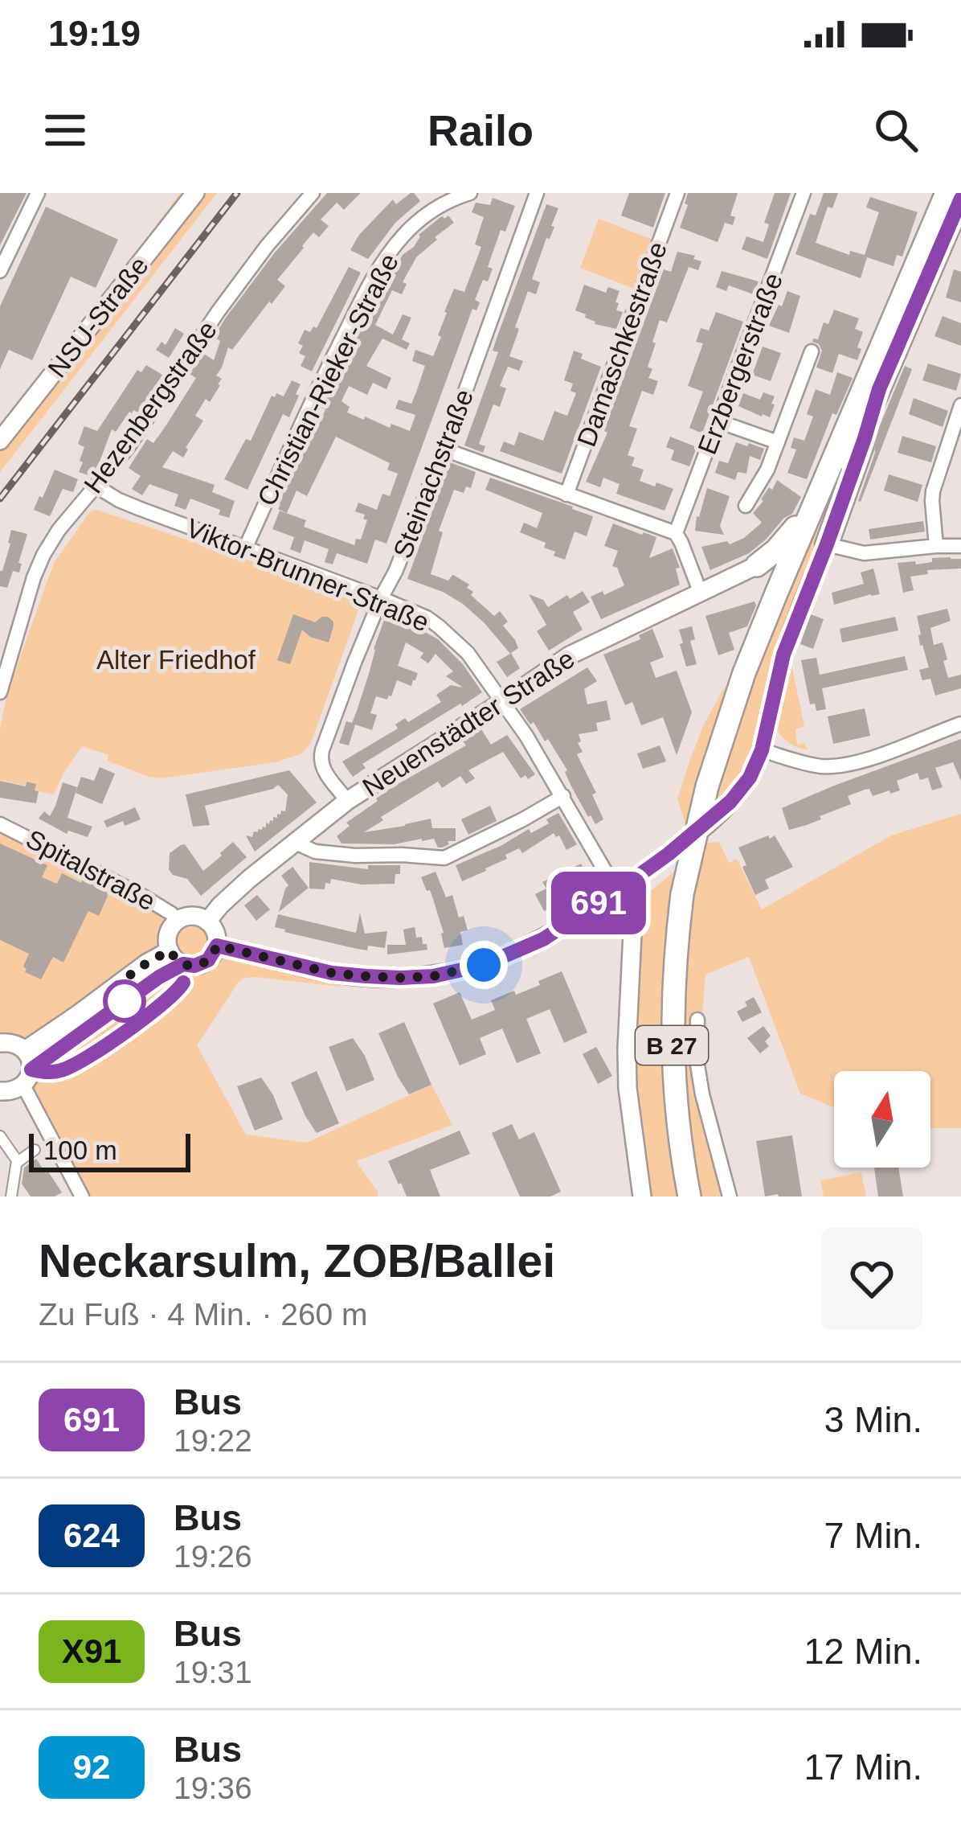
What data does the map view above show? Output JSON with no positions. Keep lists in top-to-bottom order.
{
  "streets": {
    "highway": ["B 27"],
    "main road": ["NSU-Straße", "Neuenstädter Straße"],
    "street": [
      "Damaschkestraße",
      "Erzbergerstraße",
      "Christian-Rieker-Straße",
      "Hezenbergstraße",
      "Steinachstraße",
      "Viktor-Brunner-Straße",
      "Spitalstraße"
    ]
  },
  "crossings": [
    ["Christian-Rieker-Straße", "Viktor-Brunner-Straße"],
    ["Hezenbergstraße", "Viktor-Brunner-Straße"],
    ["Steinachstraße", "Viktor-Brunner-Straße"],
    ["Steinachstraße", "Neuenstädter Straße"],
    ["Viktor-Brunner-Straße", "Neuenstädter Straße"],
    ["Neuenstädter Straße", "Spitalstraße"]
  ],
  "parks": ["Alter Friedhof"],
  "lines": ["bus line 691"],
  "scale_bar": "100 m",
  "north": "top",
  "page": {
    "status": "19:19",
    "header": "Railo",
    "on_map": "691",
    "scale": "100 m",
    "heading": ["Neckarsulm, ZOB/Ballei", "Zu Fuß · 4 Min. · 260 m"],
    "list": [
      {
        "mark": "691",
        "name": "Bus",
        "note": "19:22",
        "value": "3 Min."
      },
      {
        "mark": "624",
        "name": "Bus",
        "note": "19:26",
        "value": "7 Min."
      },
      {
        "mark": "X91",
        "name": "Bus",
        "note": "19:31",
        "value": "12 Min."
      },
      {
        "mark": "92",
        "name": "Bus",
        "note": "19:36",
        "value": "17 Min."
      }
    ]
  }
}
